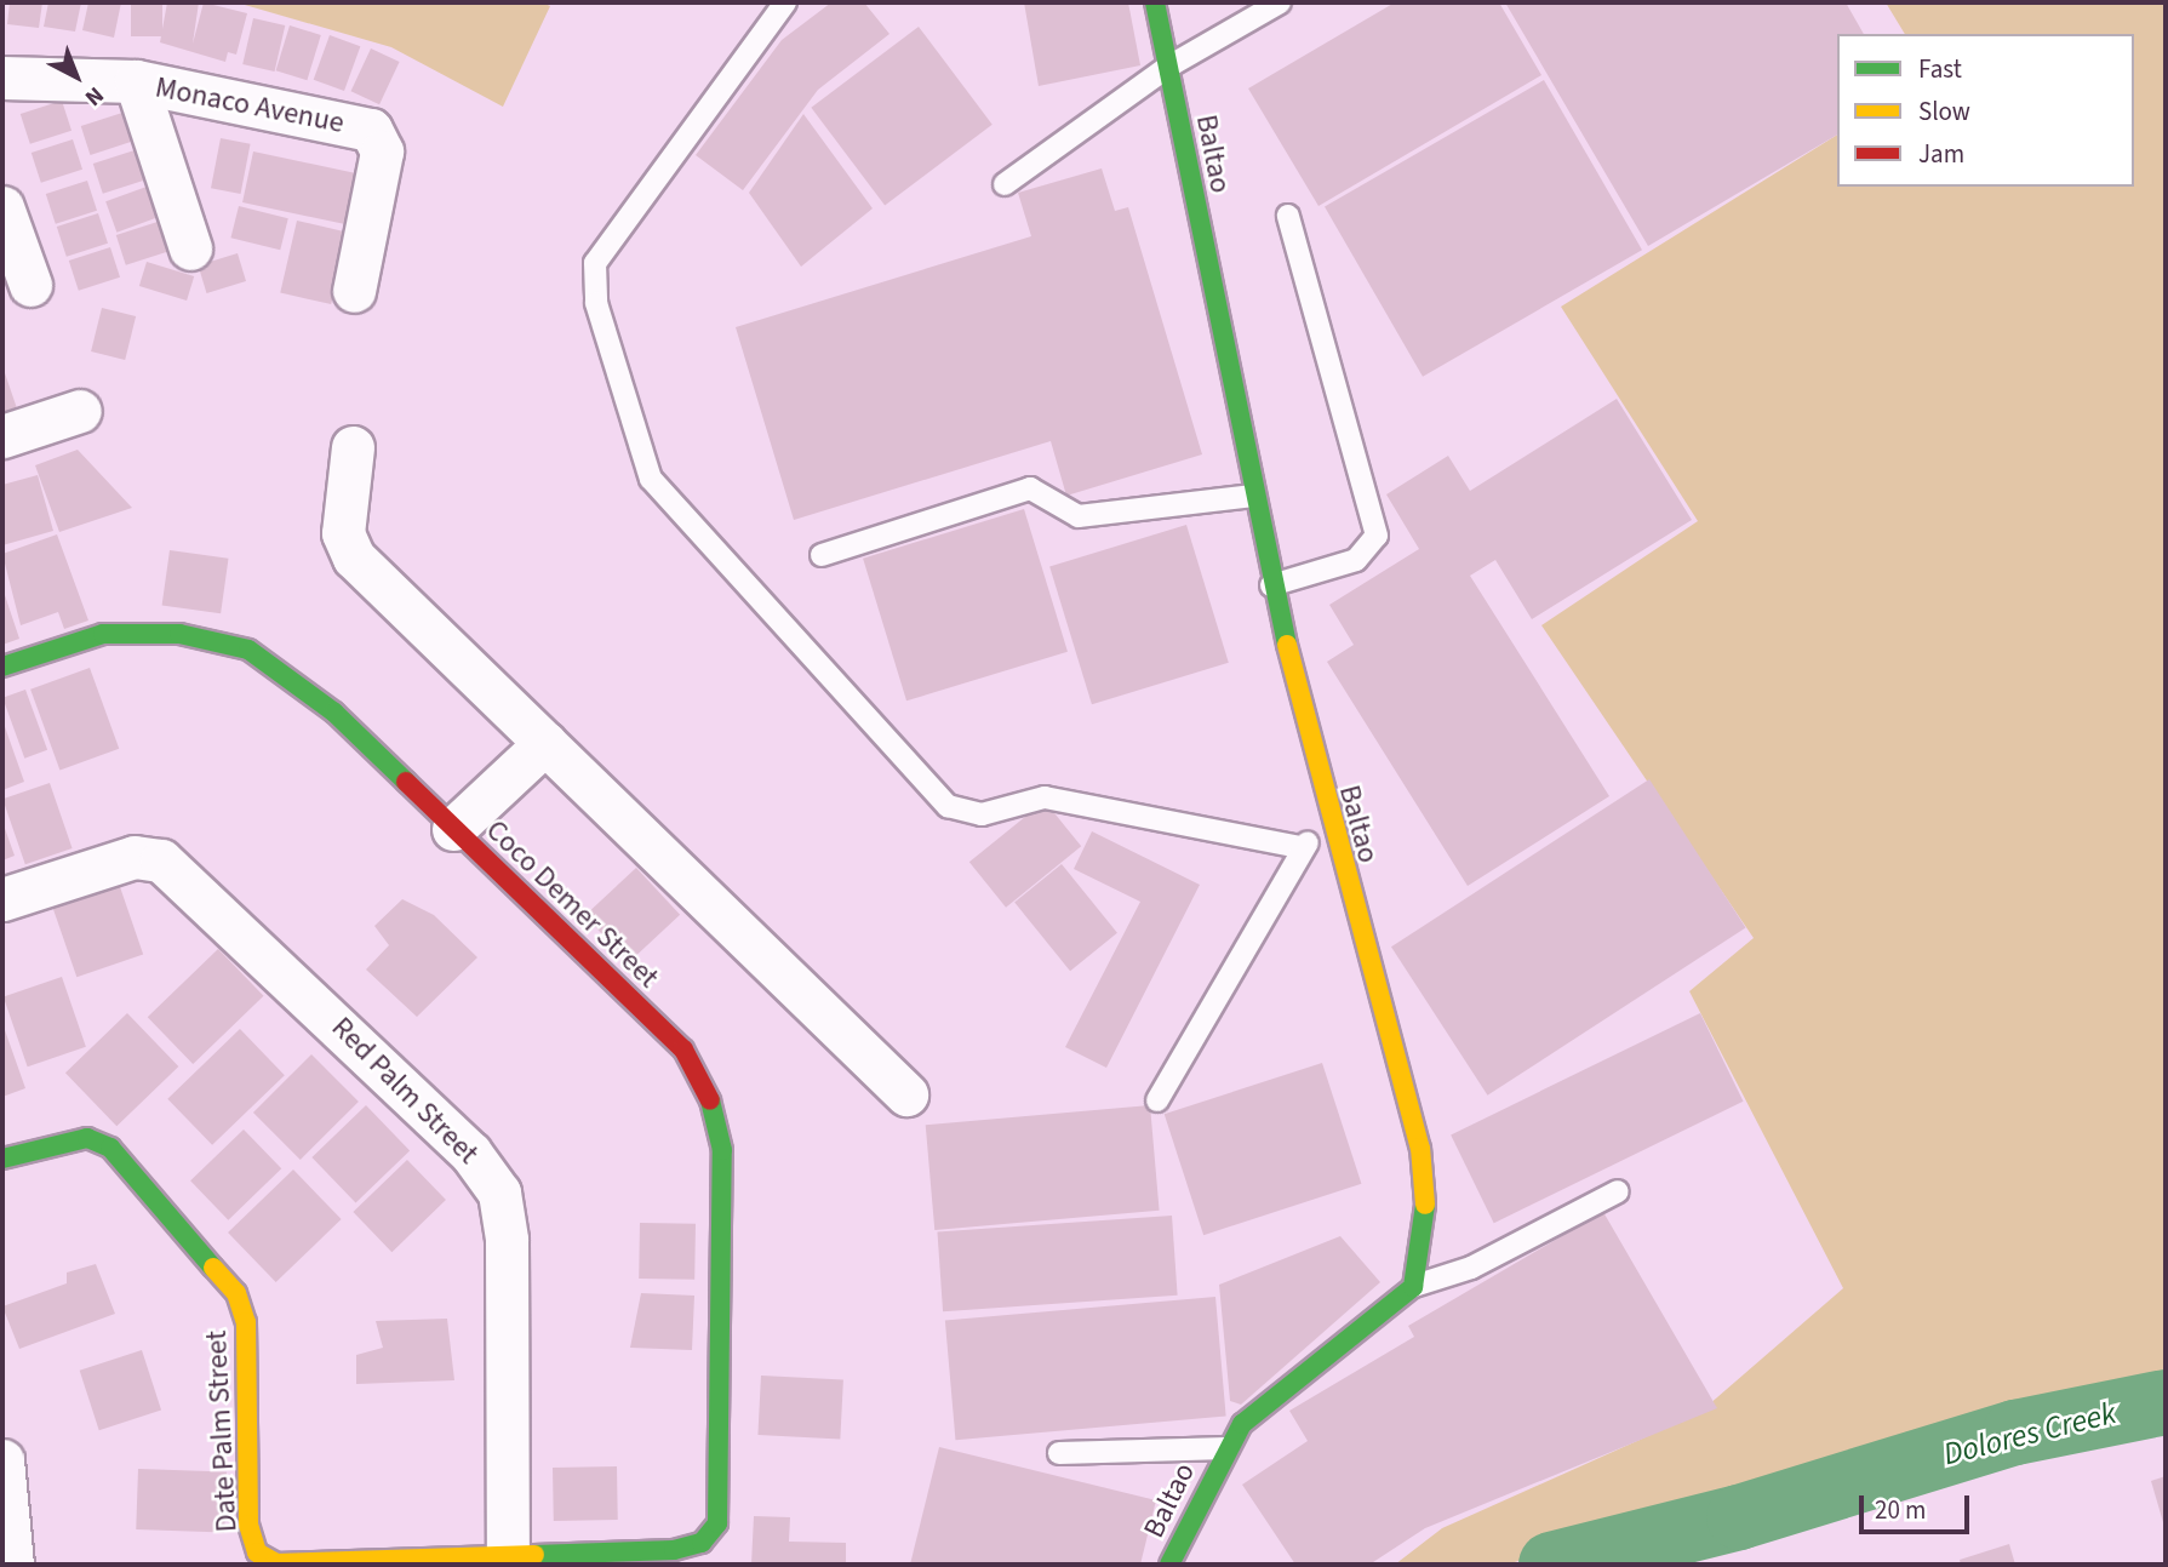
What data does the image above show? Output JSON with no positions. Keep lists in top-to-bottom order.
{
  "streets": {
    "street": [
      "Monaco Avenue",
      "Baltao",
      "Coco Demer Street",
      "Red Palm Street",
      "Date Palm Street"
    ]
  },
  "crossings": [
    ["Coco Demer Street", "Date Palm Street"],
    ["Red Palm Street", "Date Palm Street"]
  ],
  "water": ["Dolores Creek"],
  "legend": ["Fast", "Slow", "Jam"],
  "scale_bar": "20 m",
  "north": "bottom right"
}
